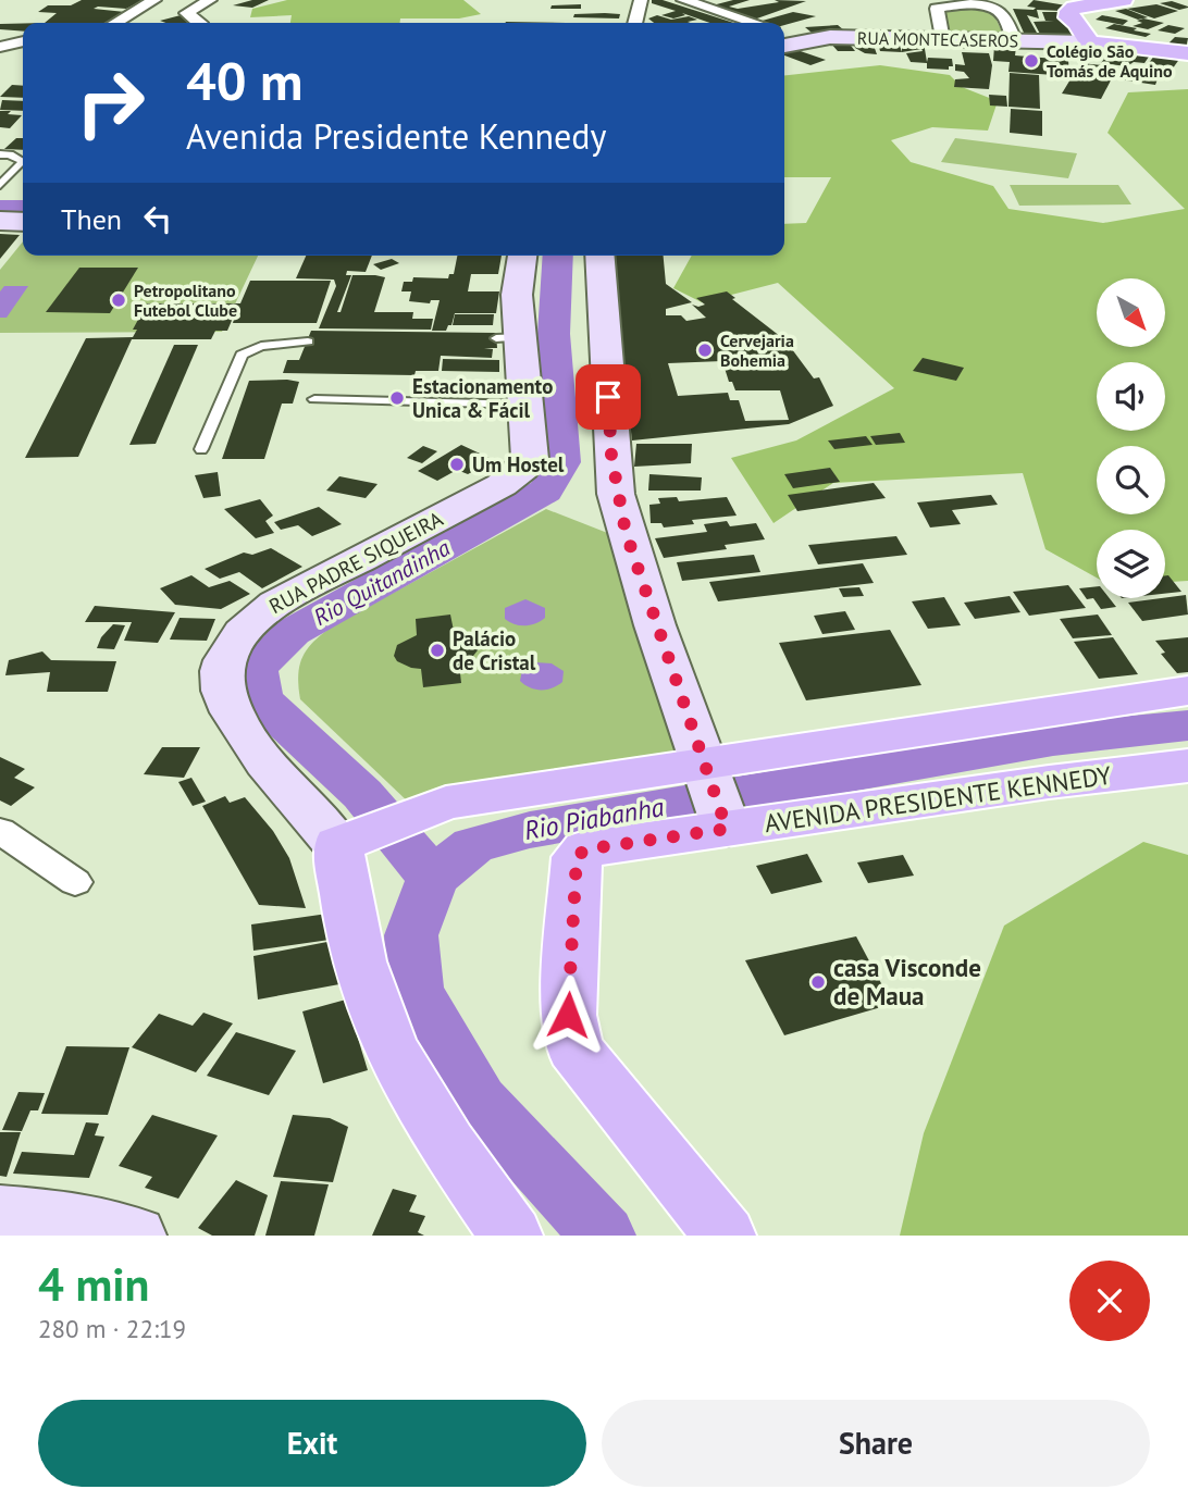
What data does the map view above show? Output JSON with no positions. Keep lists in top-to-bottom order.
{
  "streets": {
    "main road": ["RUA MONTECASEROS", "RUA PADRE SIQUEIRA", "AVENIDA PRESIDENTE KENNEDY"]
  },
  "water": ["Rio Quitandinha", "Rio Piabanha"],
  "places": [
    "Colégio São Tomás de Aquino",
    "Petropolitano Futebol Clube",
    "Cervejaria Bohemia",
    "Estacionamento Unica & Fácil",
    "Um Hostel",
    "Palácio de Cristal",
    "casa Visconde de Maua"
  ],
  "north": "bottom right",
  "page": {
    "turn": ["40 m", "Avenida Presidente Kennedy"],
    "then": "Then",
    "heading": ["4 min", "280 m · 22:19"],
    "buttons": ["Exit", "Share"]
  }
}
